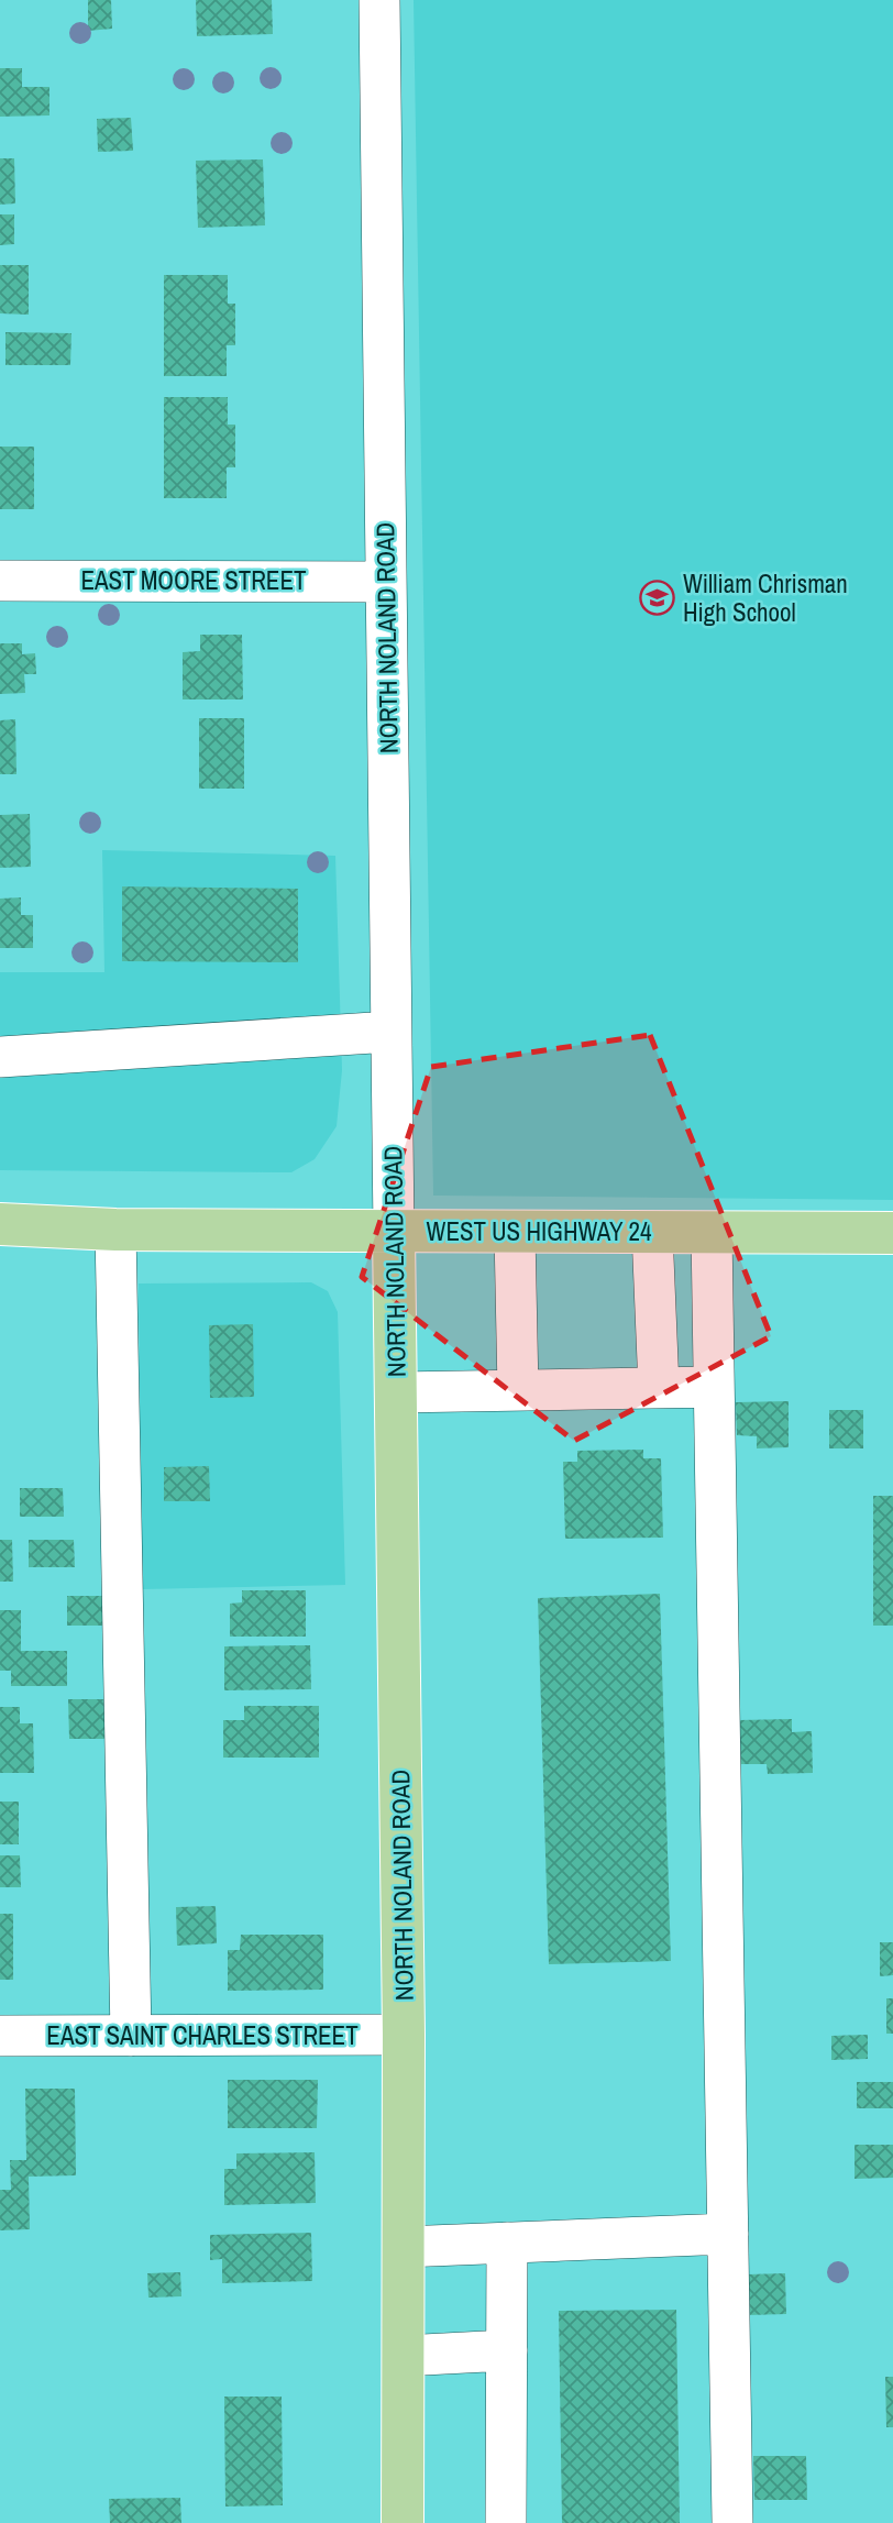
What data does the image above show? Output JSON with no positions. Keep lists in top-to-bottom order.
{
  "streets": {
    "main road": ["NORTH NOLAND ROAD", "WEST US HIGHWAY 24"],
    "street": ["EAST MOORE STREET", "EAST SAINT CHARLES STREET"]
  },
  "crossings": [
    ["EAST MOORE STREET", "NORTH NOLAND ROAD"],
    ["NORTH NOLAND ROAD", "WEST US HIGHWAY 24"],
    ["NORTH NOLAND ROAD", "EAST SAINT CHARLES STREET"]
  ],
  "places": {
    "school or university": ["William Chrisman High School"]
  }
}
